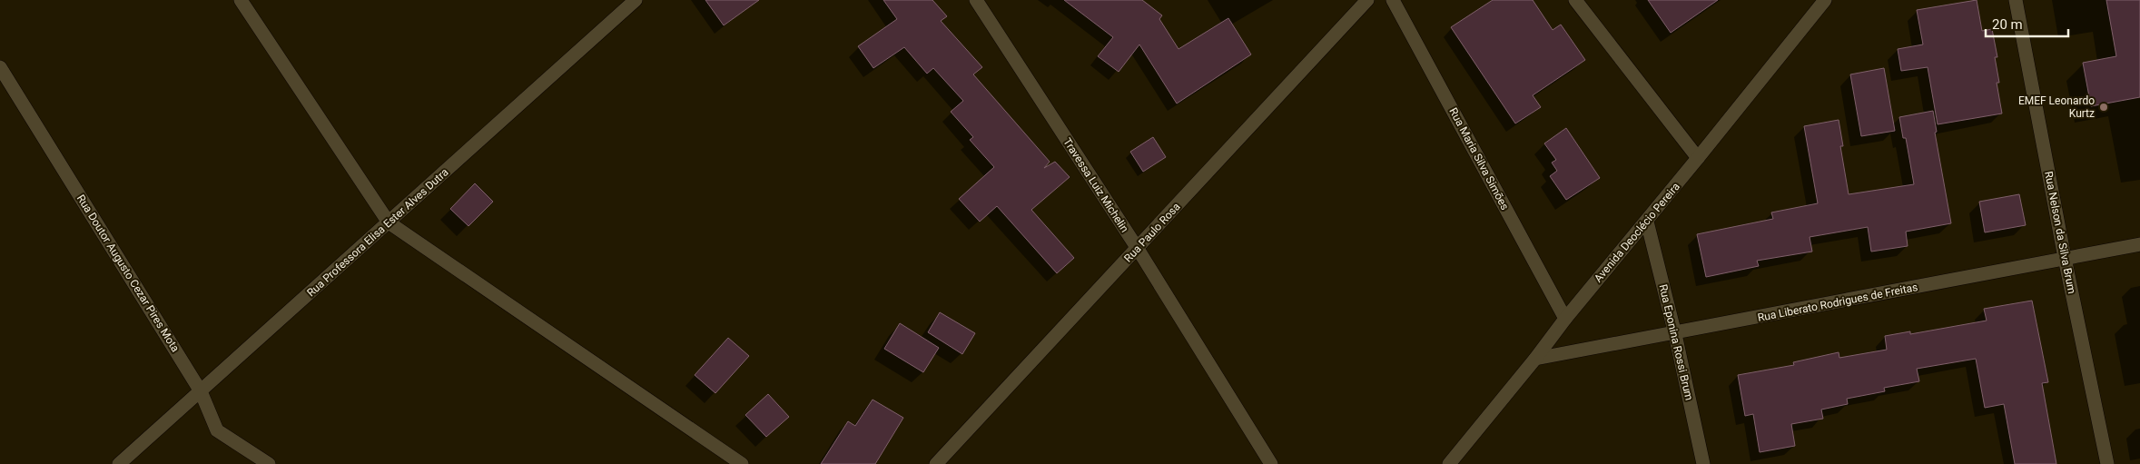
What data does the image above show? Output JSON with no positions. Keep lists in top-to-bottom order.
{
  "streets": {
    "street": [
      "Rua Maria Silva Simões",
      "Travessa Luiz Michelin",
      "Rua Professora Elisa Ester Alves Dutra",
      "Rua Paulo Rosa",
      "Avenida Deoclécio Pereira",
      "Rua Nelson da Silva Brum",
      "Rua Doutor Augusto Cezar Pires Mota",
      "Rua Liberato Rodrigues de Freitas",
      "Rua Eponina Rossi Brum"
    ]
  },
  "crossings": [
    ["Rua Maria Silva Simões", "Avenida Deoclécio Pereira"],
    ["Travessa Luiz Michelin", "Rua Paulo Rosa"],
    ["Rua Professora Elisa Ester Alves Dutra", "Rua Doutor Augusto Cezar Pires Mota"],
    ["Avenida Deoclécio Pereira", "Rua Liberato Rodrigues de Freitas"],
    ["Avenida Deoclécio Pereira", "Rua Eponina Rossi Brum"],
    ["Rua Nelson da Silva Brum", "Rua Liberato Rodrigues de Freitas"],
    ["Rua Liberato Rodrigues de Freitas", "Rua Eponina Rossi Brum"]
  ],
  "places": ["EMEF Leonardo Kurtz"],
  "scale_bar": "20 m"
}
